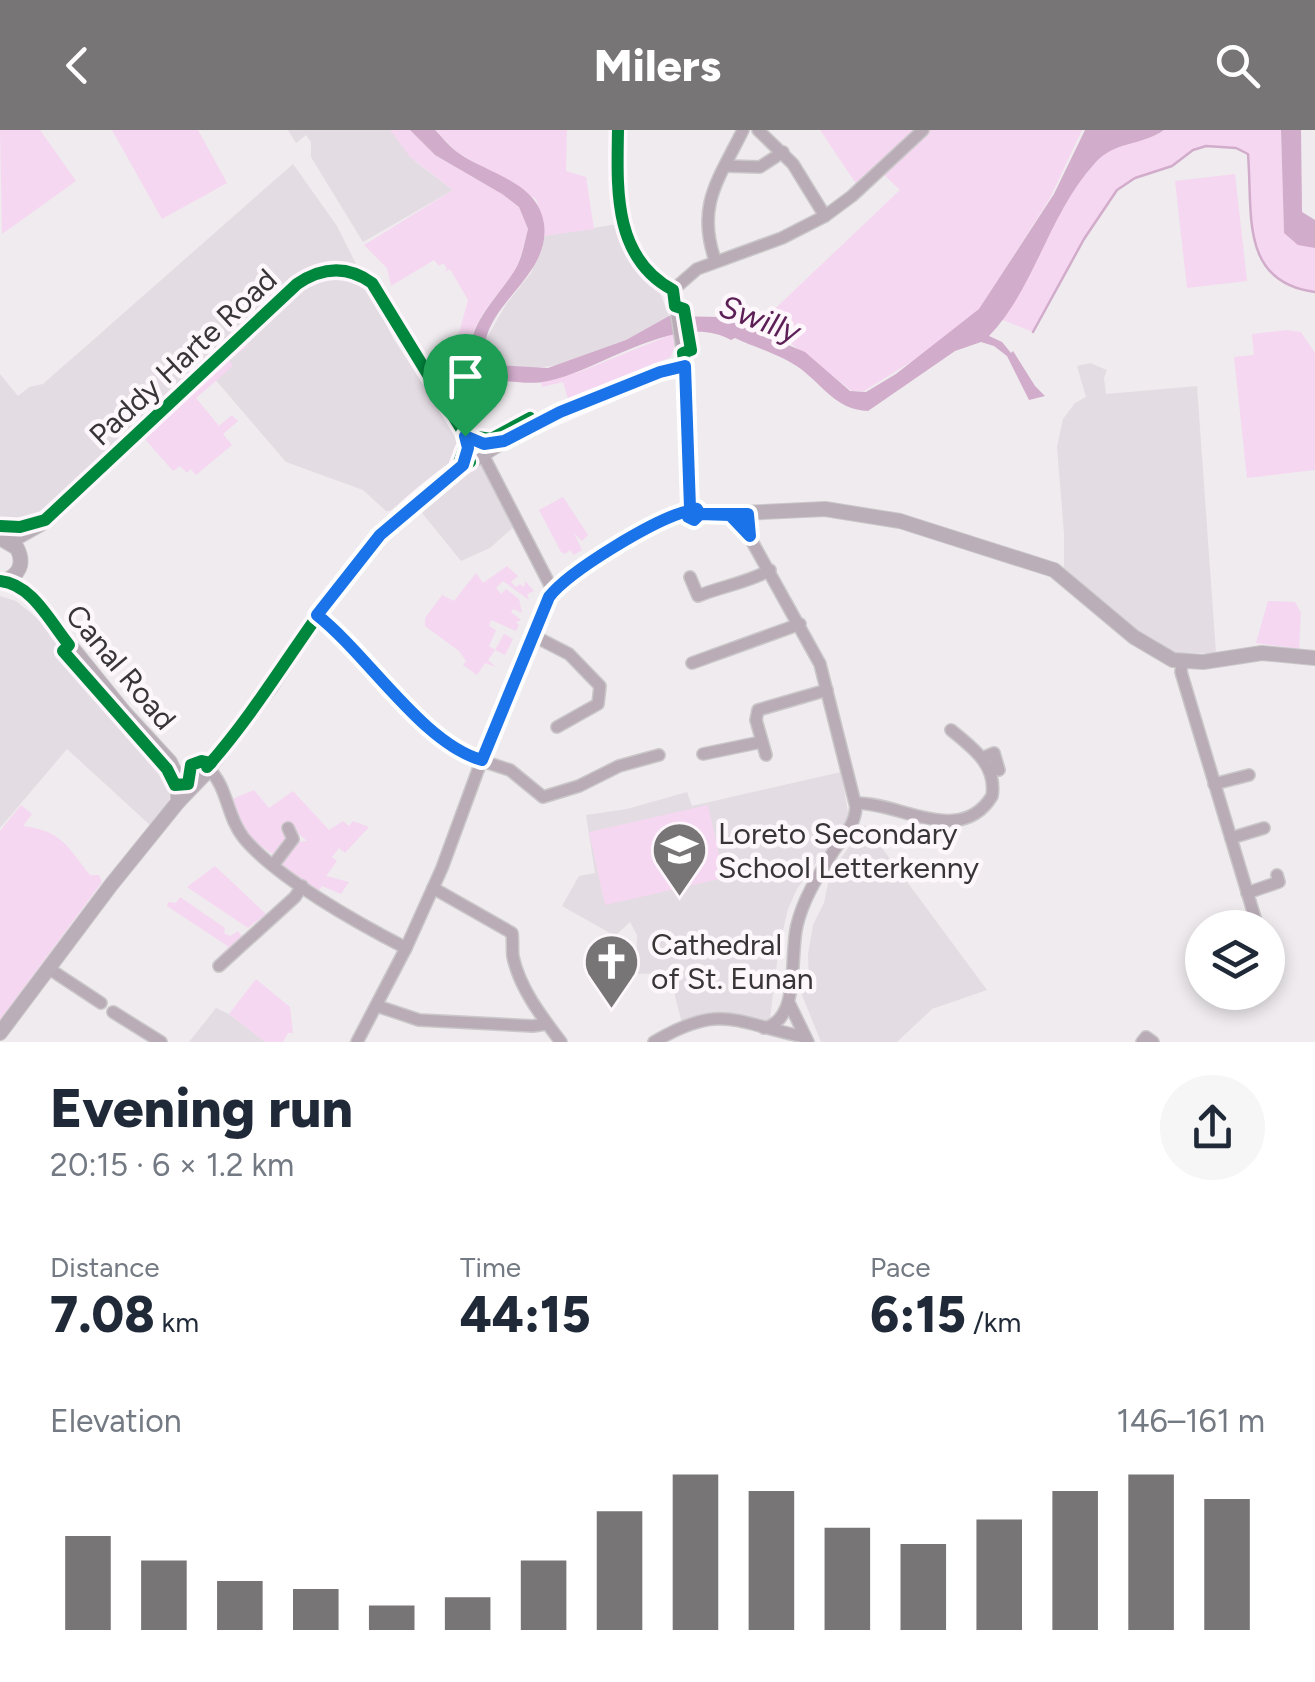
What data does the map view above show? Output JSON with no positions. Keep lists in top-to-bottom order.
{
  "streets": {
    "main road": ["Paddy Harte Road", "Canal Road"]
  },
  "water": ["Swilly"],
  "places": {
    "school or university": ["Loreto Secondary School Letterkenny"],
    "church": ["Cathedral of St. Eunan"]
  },
  "page": {
    "header": "Milers",
    "heading": ["Evening run", "20:15 · 6 × 1.2 km"],
    "stats": [
      ["Distance", "7.08 km"],
      ["Time", "44:15"],
      ["Pace", "6:15 /km"]
    ],
    "chart": ["Elevation", "146–161 m"]
  }
}
